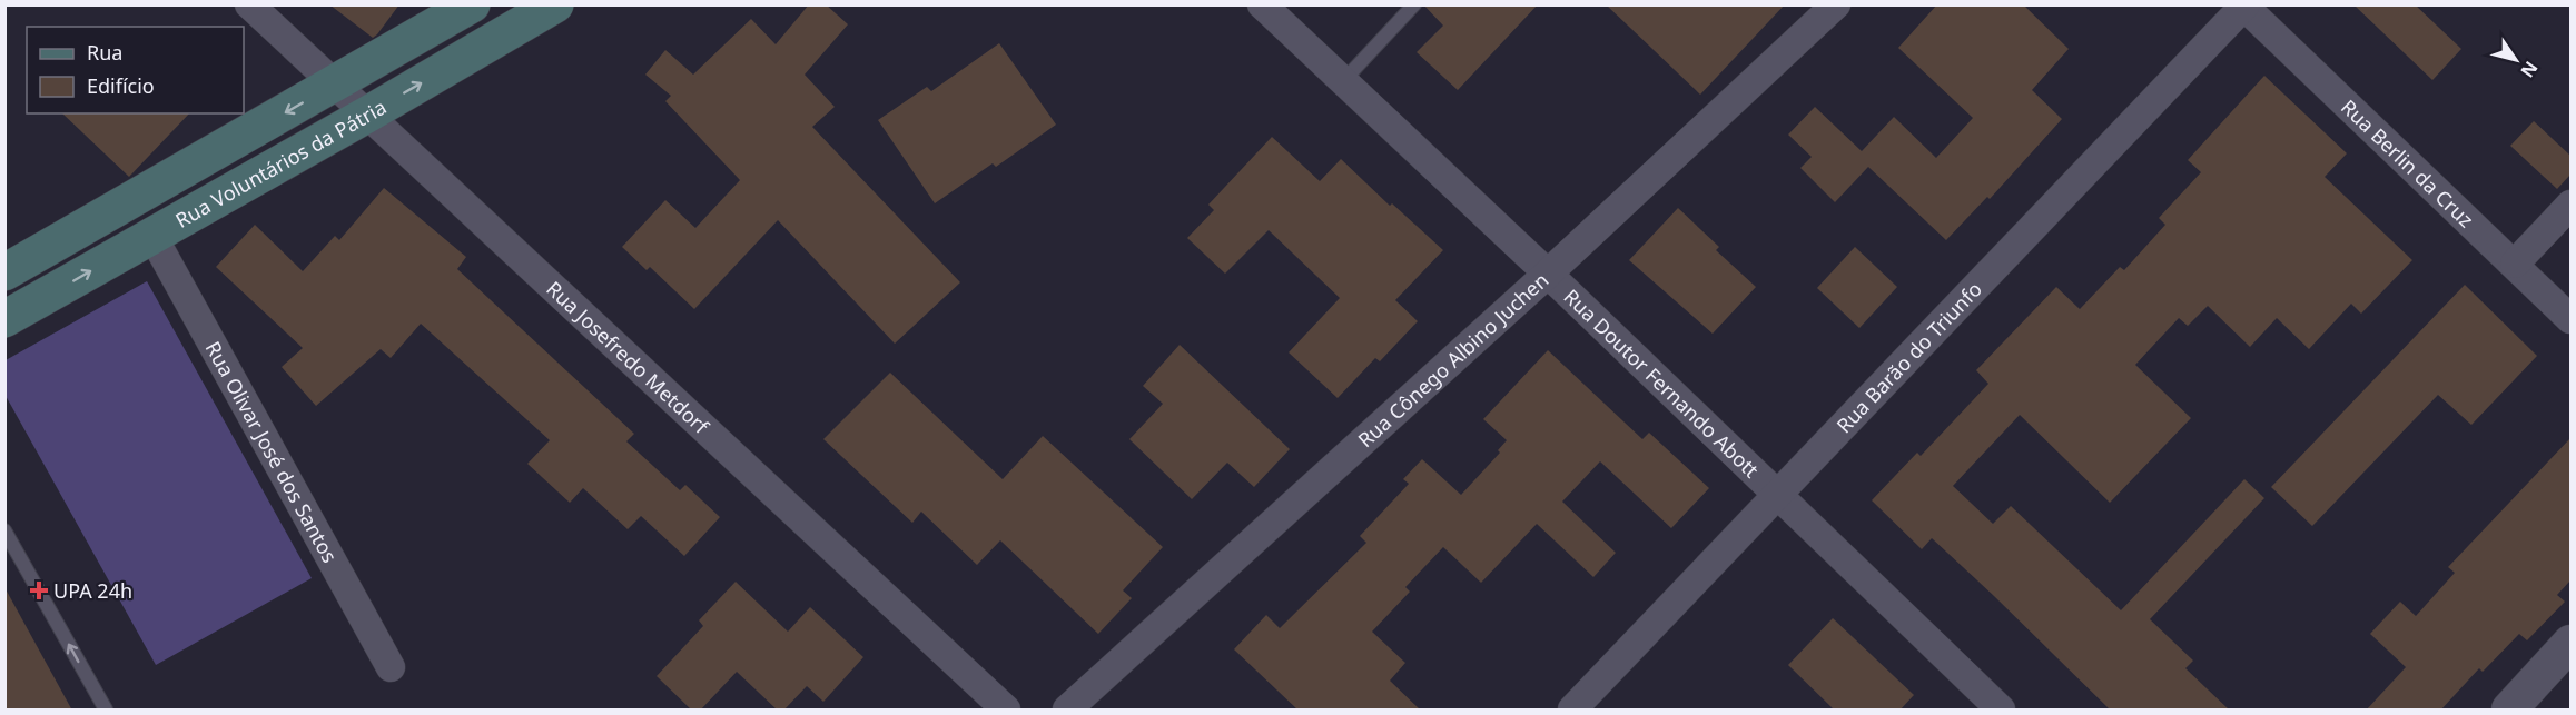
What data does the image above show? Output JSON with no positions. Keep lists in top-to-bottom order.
{
  "streets": {
    "main road": ["Rua Voluntários da Pátria"],
    "street": [
      "Rua Berlin da Cruz",
      "Rua Josefredo Metdorf",
      "Rua Barão do Triunfo",
      "Rua Cônego Albino Juchen",
      "Rua Doutor Fernando Abott",
      "Rua Olivar José dos Santos"
    ]
  },
  "crossings": [
    ["Rua Berlin da Cruz", "Rua Barão do Triunfo"],
    ["Rua Voluntários da Pátria", "Rua Josefredo Metdorf"],
    ["Rua Voluntários da Pátria", "Rua Olivar José dos Santos"],
    ["Rua Barão do Triunfo", "Rua Doutor Fernando Abott"],
    ["Rua Cônego Albino Juchen", "Rua Doutor Fernando Abott"]
  ],
  "places": {
    "health": ["UPA 24h"]
  },
  "legend": ["Rua", "Edifício"],
  "north": "bottom right"
}
